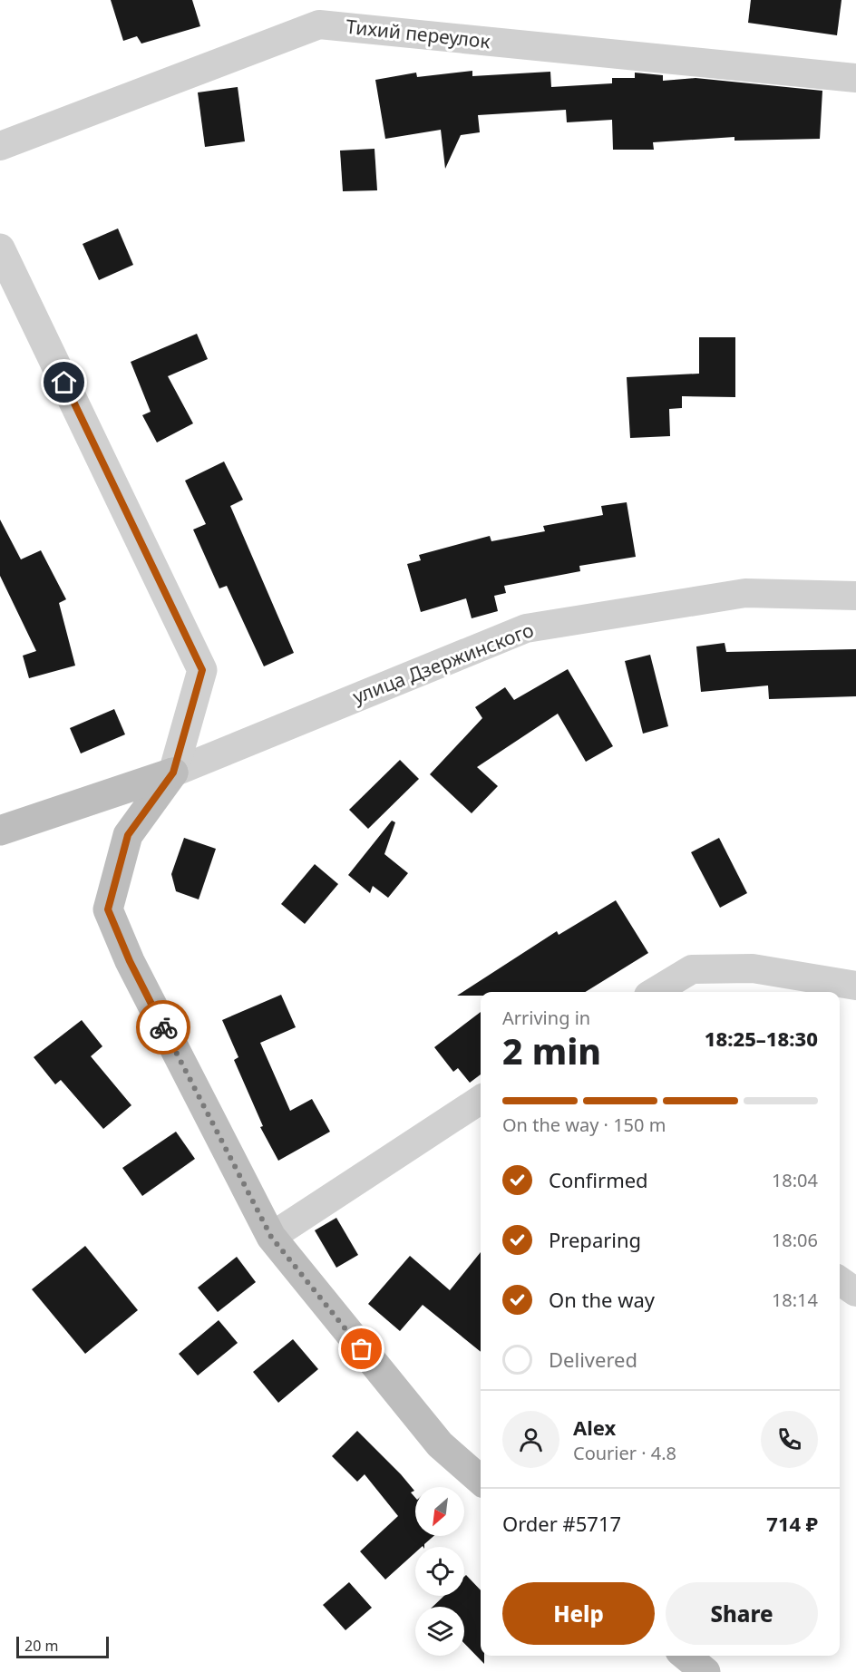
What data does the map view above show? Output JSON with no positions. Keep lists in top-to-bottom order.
{
  "streets": {
    "street": ["Тихий переулок", "улица Дзержинского"]
  },
  "scale_bar": "20 m",
  "north": "bottom left",
  "page": {
    "heading": ["2 min", "Arriving in", "18:25–18:30"],
    "panel": [
      "Alex",
      "Courier · 4.8",
      "Order #5717",
      "714 ₽"
    ],
    "bar": "On the way · 150 m",
    "list": [
      ["Confirmed", "18:04"],
      ["Preparing", "18:06"],
      ["On the way", "18:14"],
      "Delivered"
    ],
    "buttons": ["Help", "Share"],
    "scale": "20 m"
  }
}
